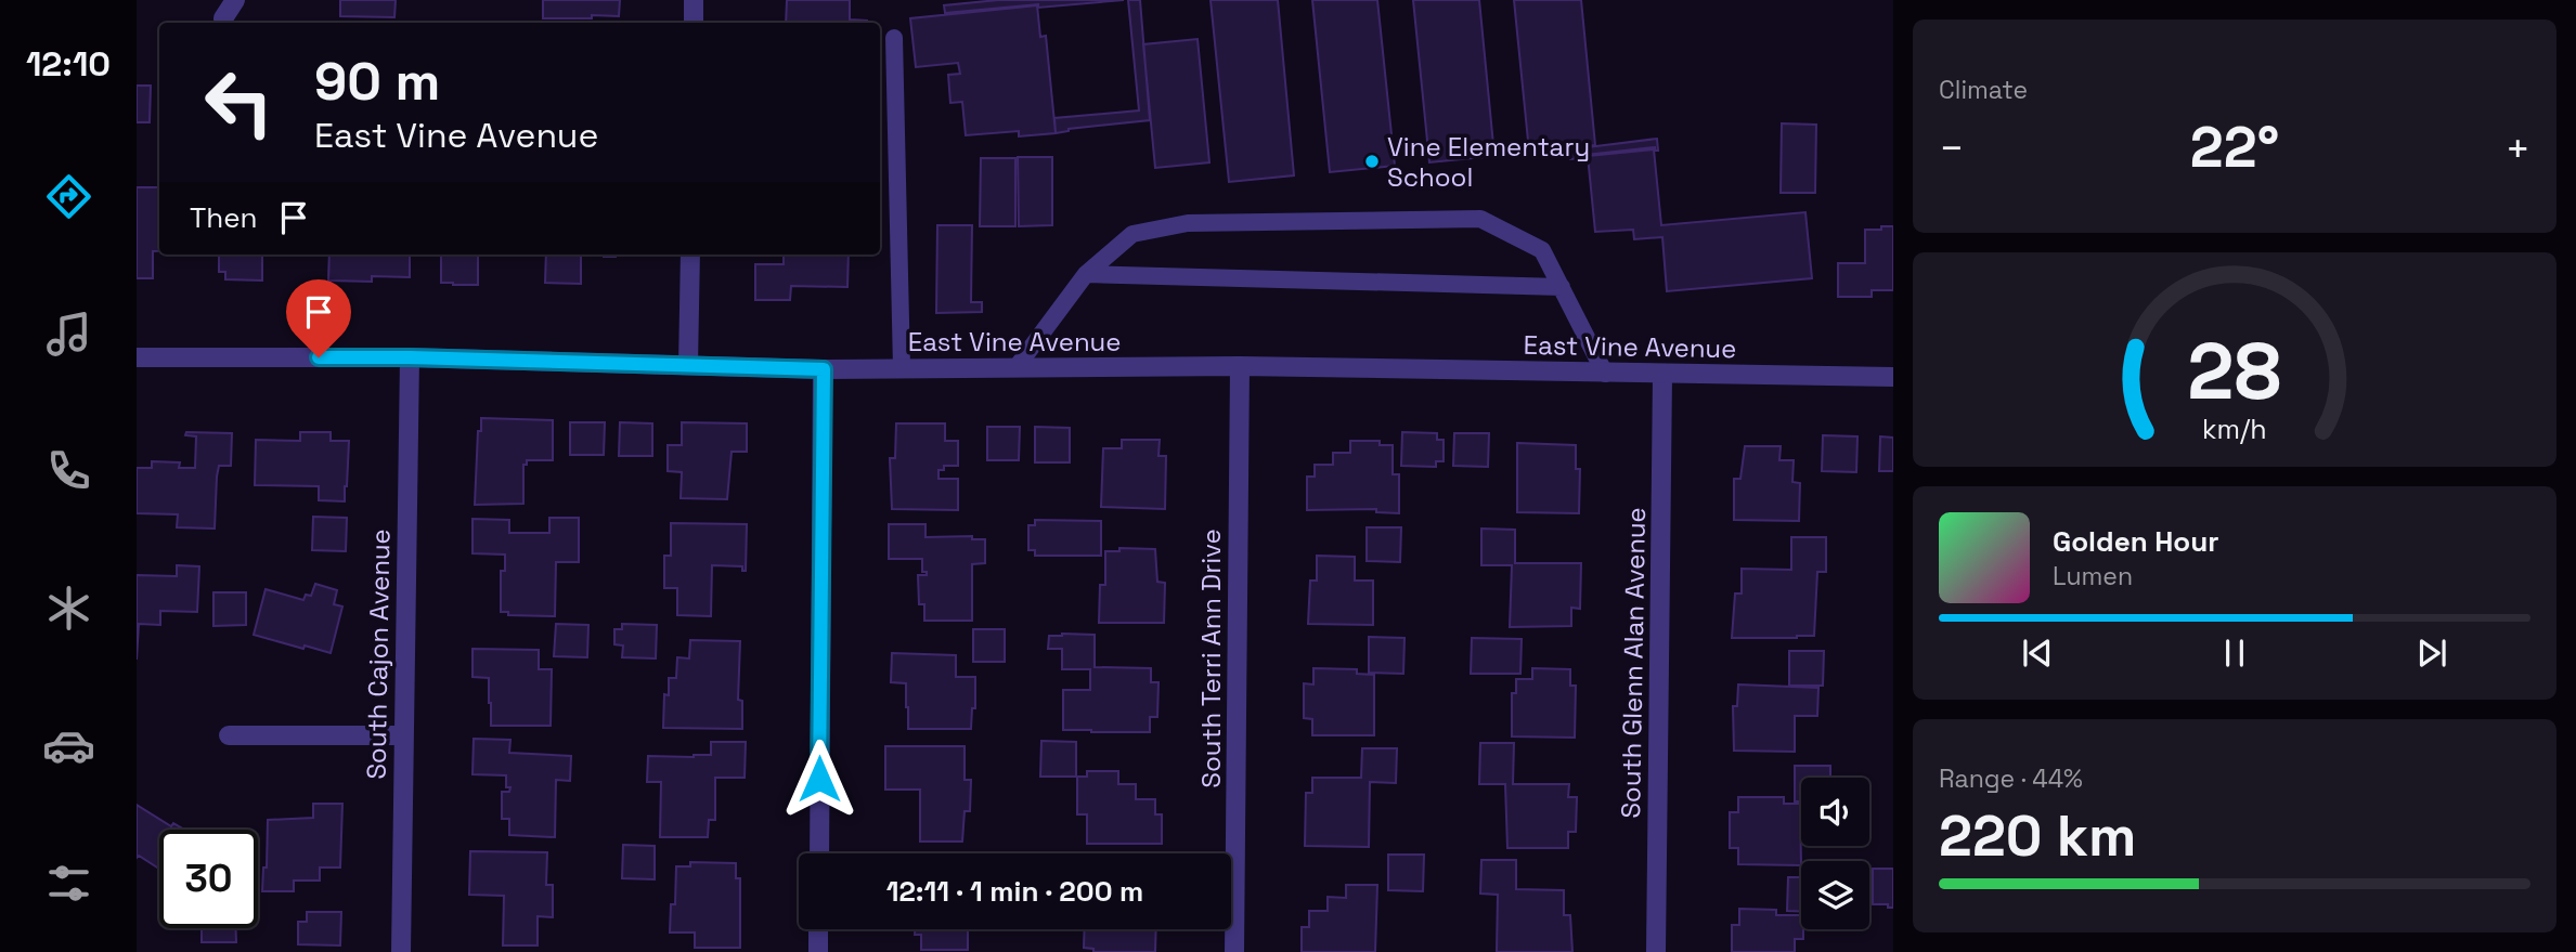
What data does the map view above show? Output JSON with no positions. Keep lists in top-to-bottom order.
{
  "streets": {
    "street": [
      "East Vine Avenue",
      "South Cajon Avenue",
      "South Terri Ann Drive",
      "South Glenn Alan Avenue"
    ]
  },
  "crossings": [
    ["East Vine Avenue", "South Cajon Avenue"],
    ["East Vine Avenue", "South Terri Ann Drive"],
    ["East Vine Avenue", "South Glenn Alan Avenue"]
  ],
  "places": ["Vine Elementary School"],
  "page": {
    "tabs": "12:10",
    "tile": [
      "Climate",
      ["Range · 44%", "220 km"]
    ],
    "turn": ["90 m", "East Vine Avenue"],
    "heat": ["−", "22°", "+"],
    "then": "Then",
    "song": ["Golden Hour", "Lumen"],
    "limit": "30",
    "trip": "12:11 · 1 min · 200 m",
    "gauge": ["28", "km/h"]
  }
}
